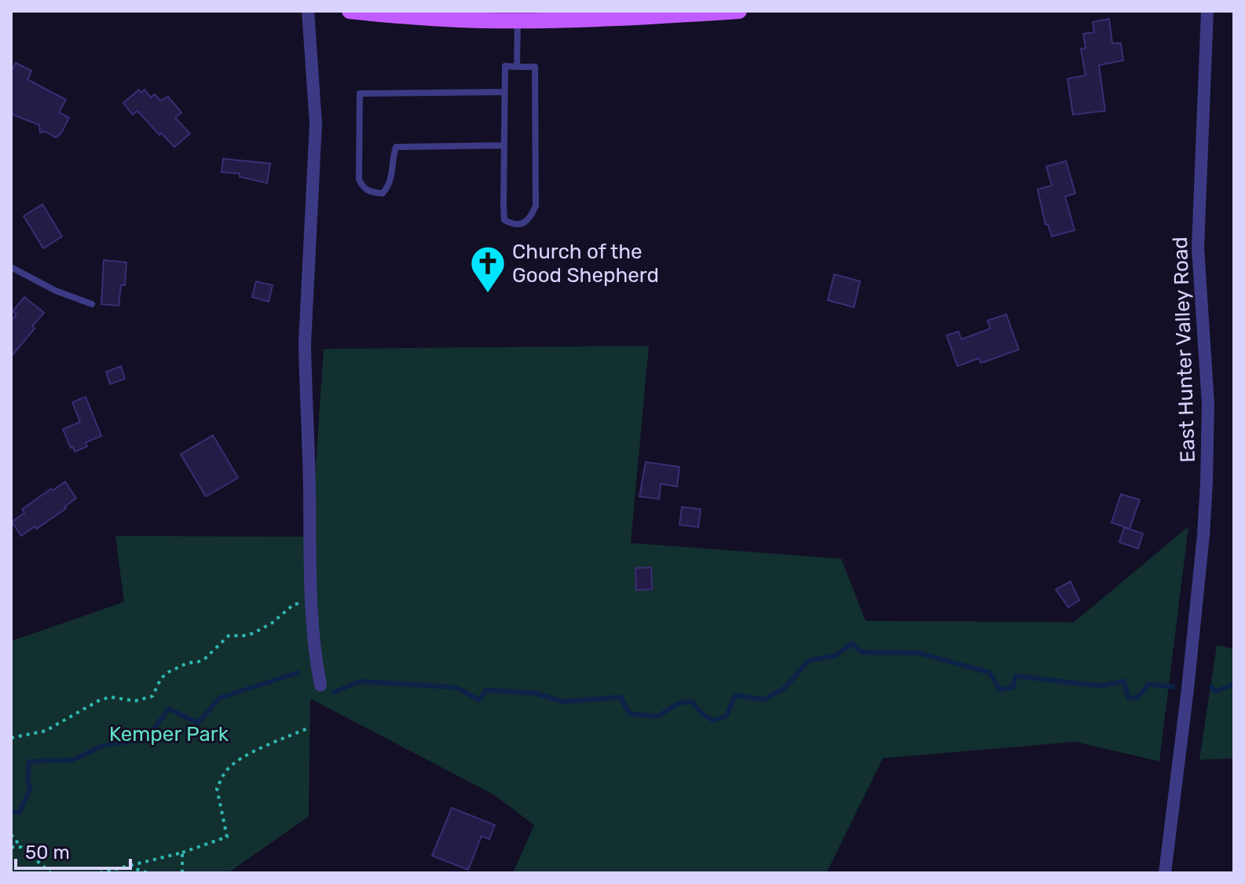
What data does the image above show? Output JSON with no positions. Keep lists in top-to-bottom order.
{
  "streets": {
    "street": ["East Hunter Valley Road"]
  },
  "parks": ["Kemper Park"],
  "places": {
    "church": ["Church of the Good Shepherd"]
  },
  "scale_bar": "50 m"
}
